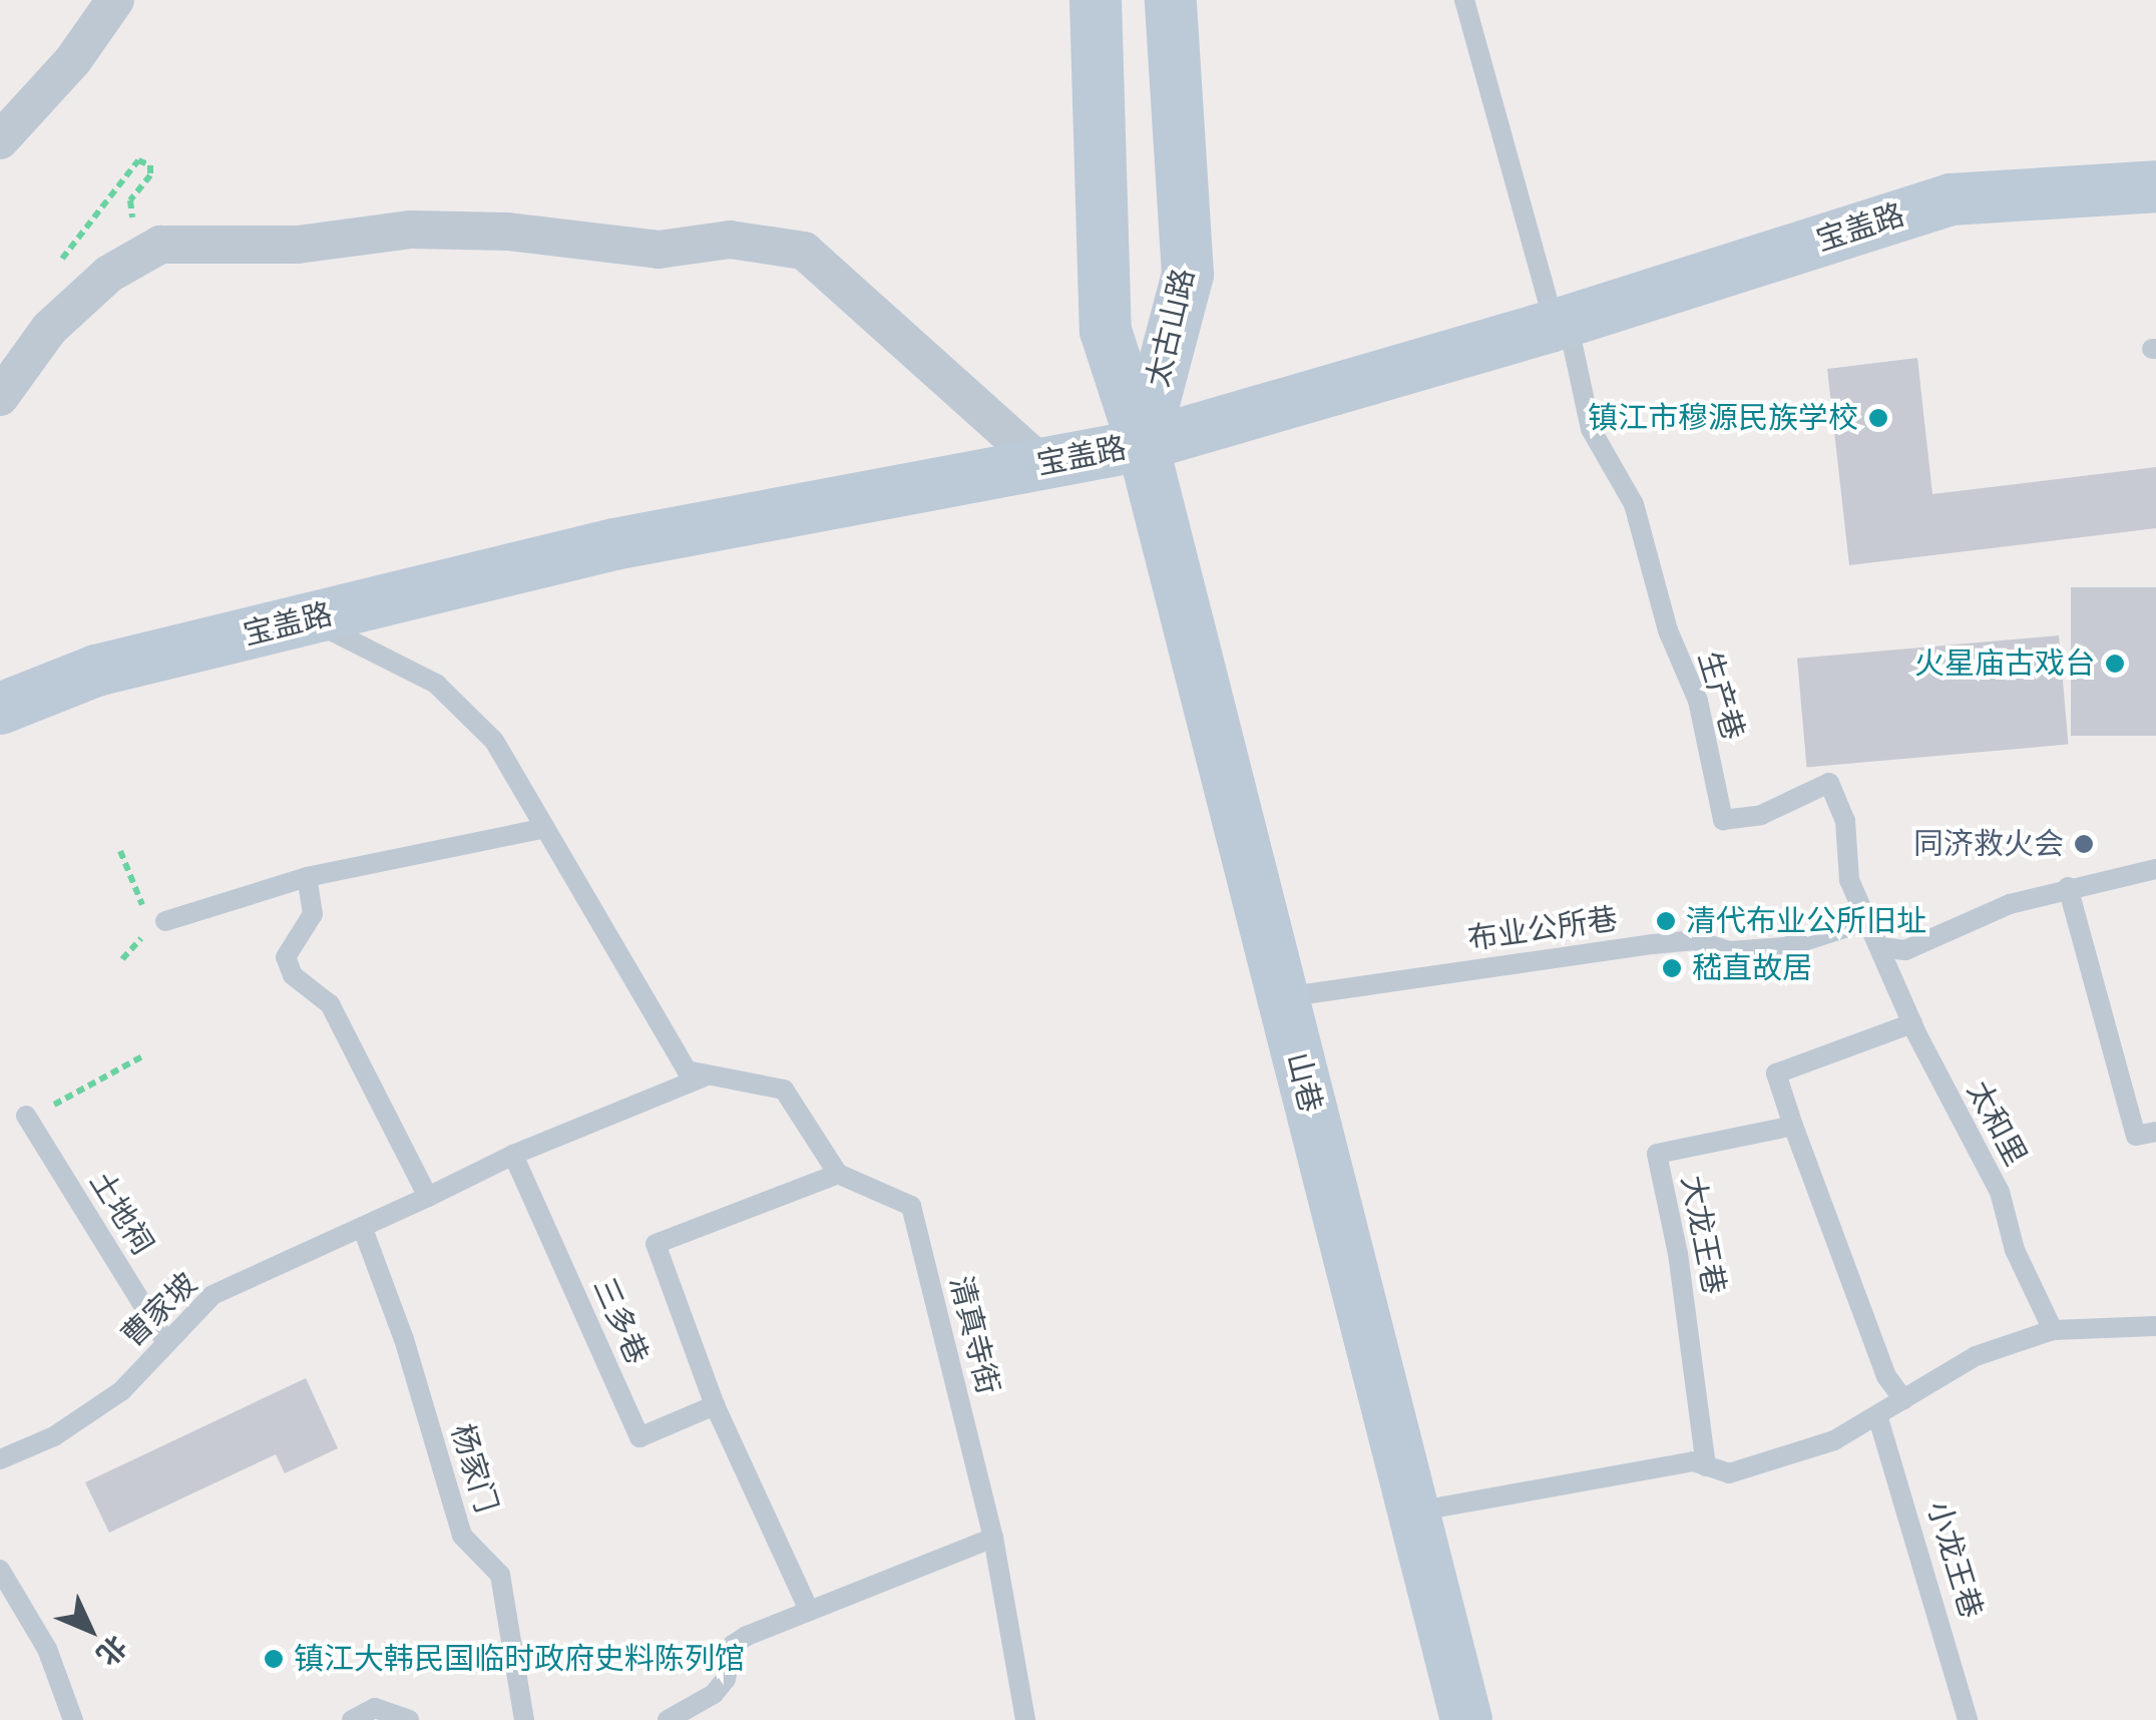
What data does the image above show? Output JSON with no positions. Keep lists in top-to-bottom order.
{
  "streets": {
    "street": ["宝盖路", "太古山路", "山巷"],
    "lane": [
      "生产巷",
      "布业公所巷",
      "太和里",
      "土地祠",
      "大龙王巷",
      "曹家坡",
      "三多巷",
      "清真寺街",
      "杨家门",
      "小龙王巷"
    ]
  },
  "crossings": [
    ["宝盖路", "太古山路"],
    ["宝盖路", "生产巷"],
    ["宝盖路", "山巷"],
    ["太古山路", "山巷"],
    ["生产巷", "布业公所巷"],
    ["生产巷", "太和里"],
    ["布业公所巷", "山巷"],
    ["土地祠", "曹家坡"],
    ["曹家坡", "三多巷"],
    ["曹家坡", "杨家门"],
    ["三多巷", "清真寺街"]
  ],
  "places": [
    "镇江市穆源民族学校",
    "火星庙古戏台",
    "同济救火会",
    "清代布业公所旧址",
    "嵇直故居",
    "镇江大韩民国临时政府史料陈列馆"
  ],
  "north": "bottom right"
}
